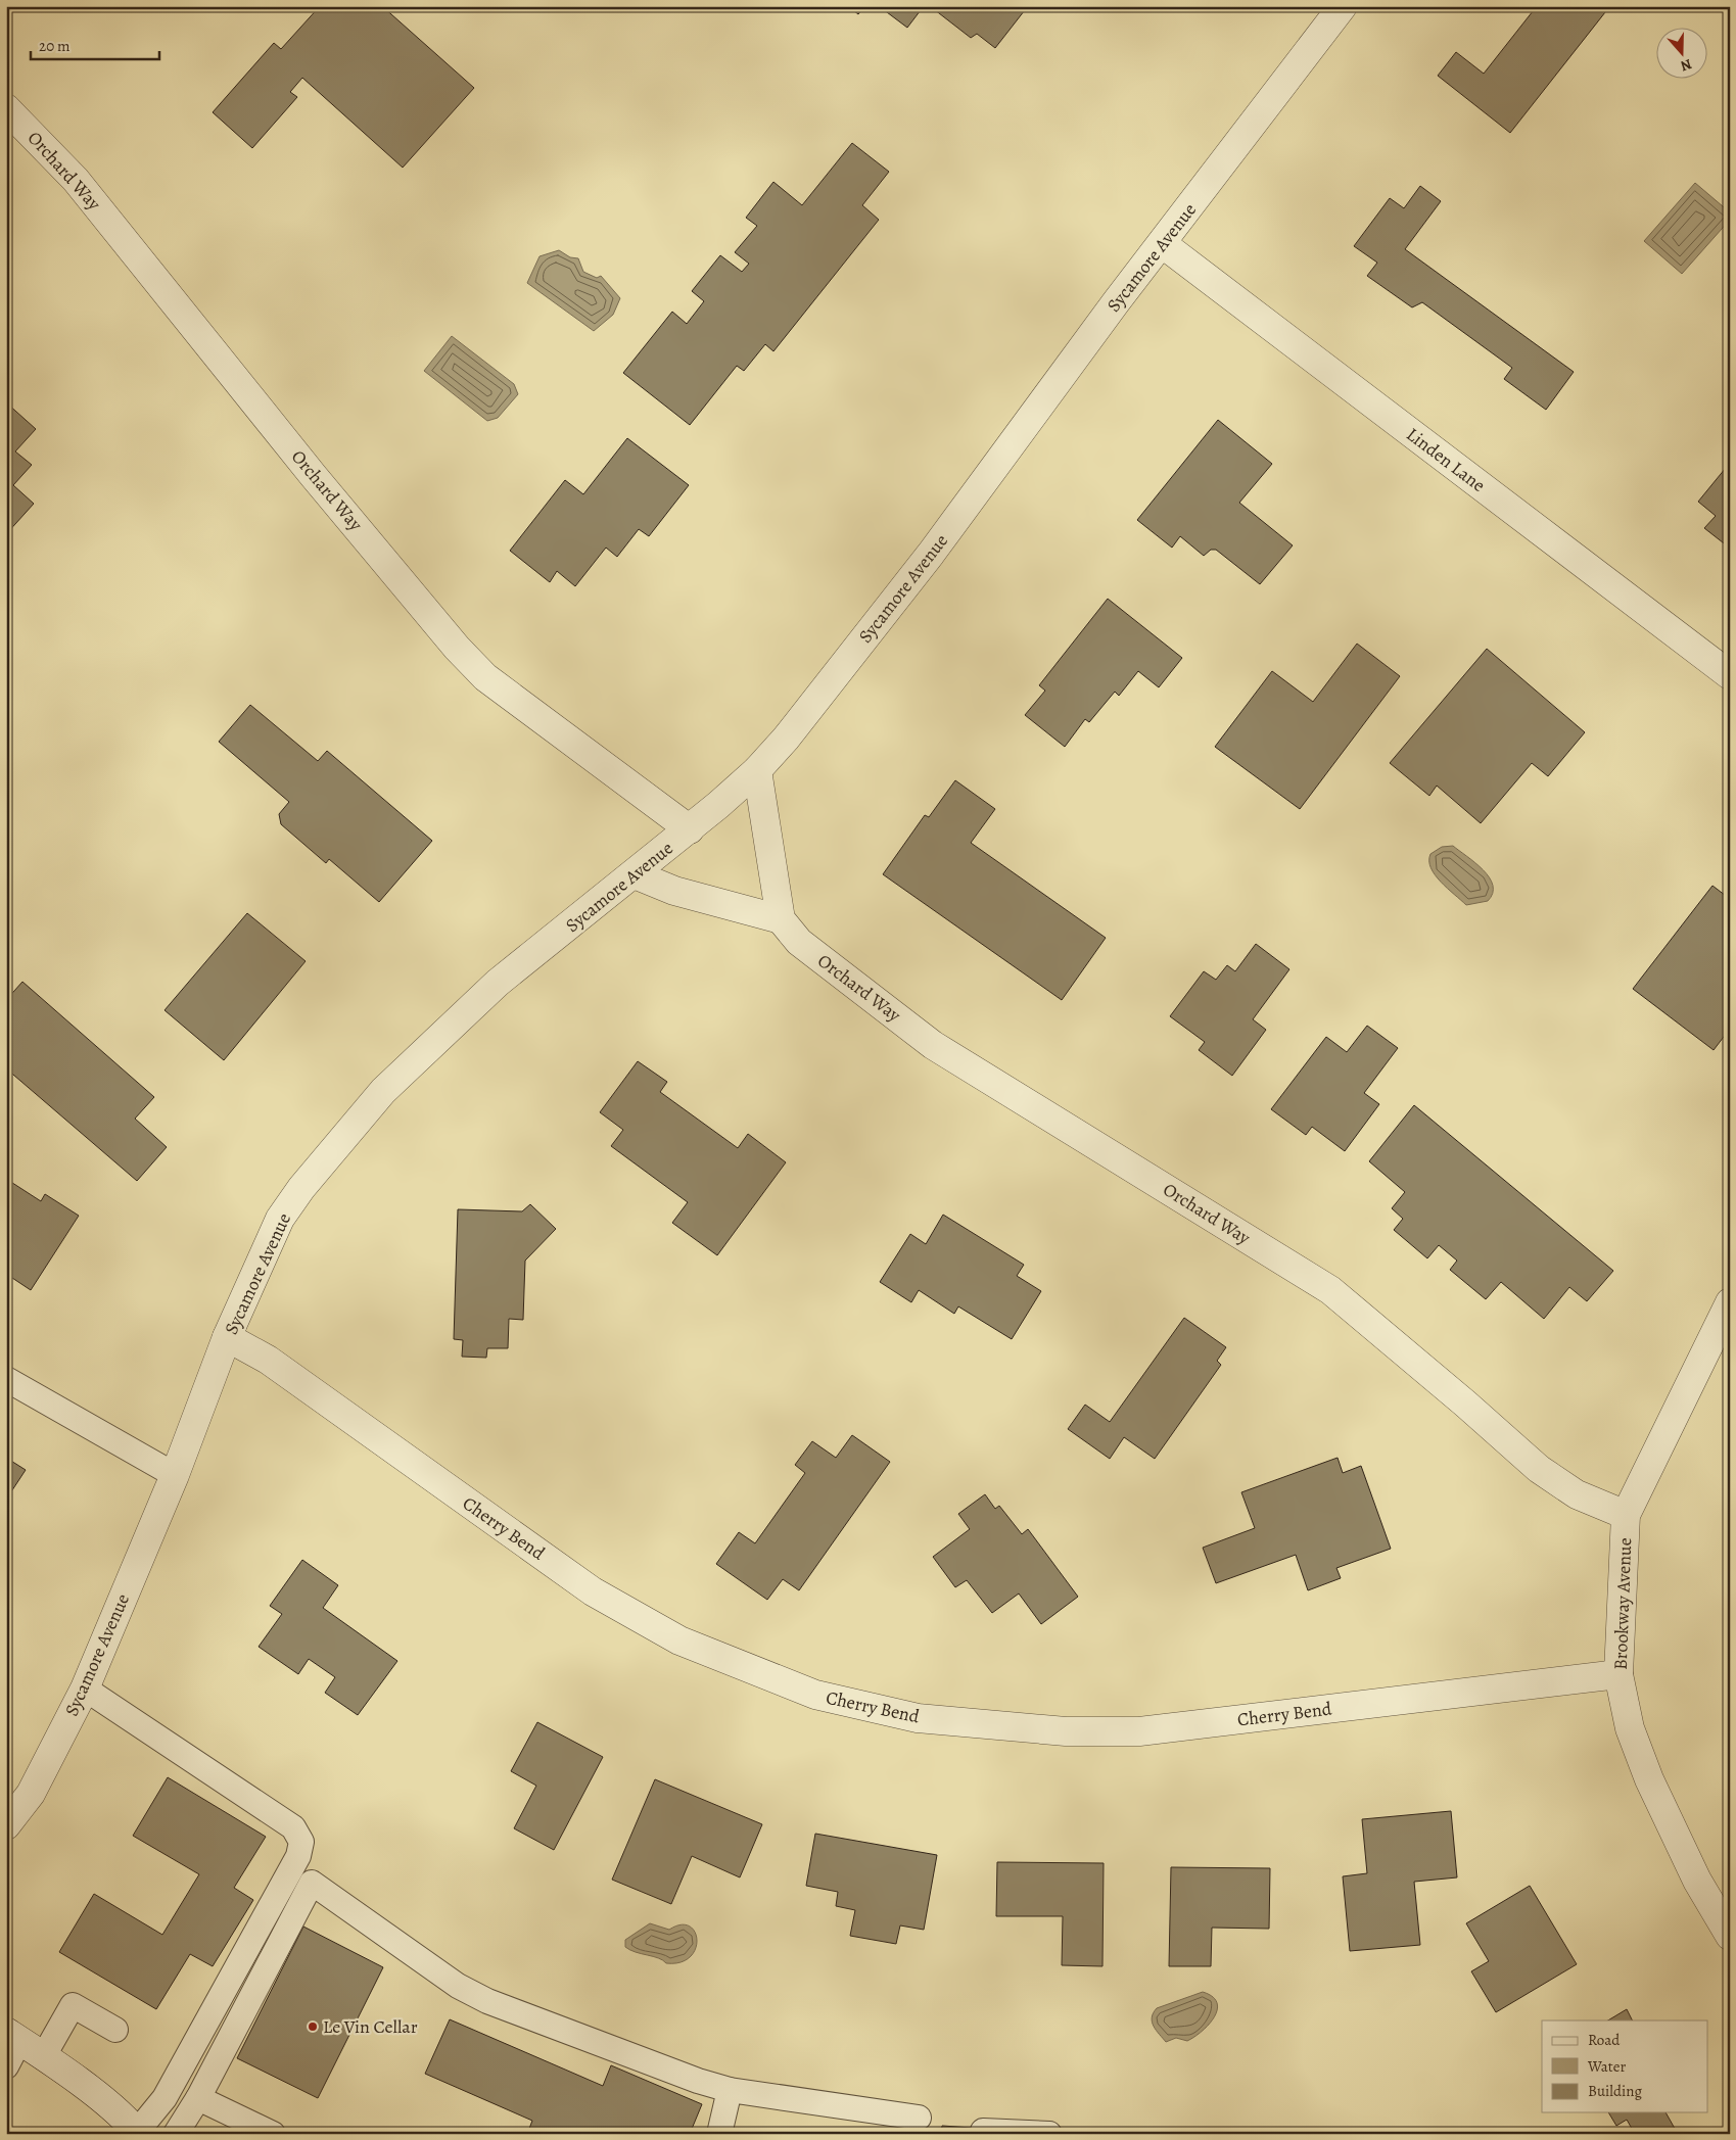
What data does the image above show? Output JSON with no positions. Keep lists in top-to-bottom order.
{
  "streets": {
    "street": [
      "Orchard Way",
      "Sycamore Avenue",
      "Linden Lane",
      "Cherry Bend",
      "Brookway Avenue"
    ]
  },
  "crossings": [
    ["Orchard Way", "Sycamore Avenue"],
    ["Orchard Way", "Brookway Avenue"],
    ["Sycamore Avenue", "Linden Lane"],
    ["Sycamore Avenue", "Cherry Bend"],
    ["Cherry Bend", "Brookway Avenue"]
  ],
  "places": ["Le Vin Cellar"],
  "legend": ["Road", "Water", "Building"],
  "scale_bar": "20 m",
  "north": "bottom"
}
